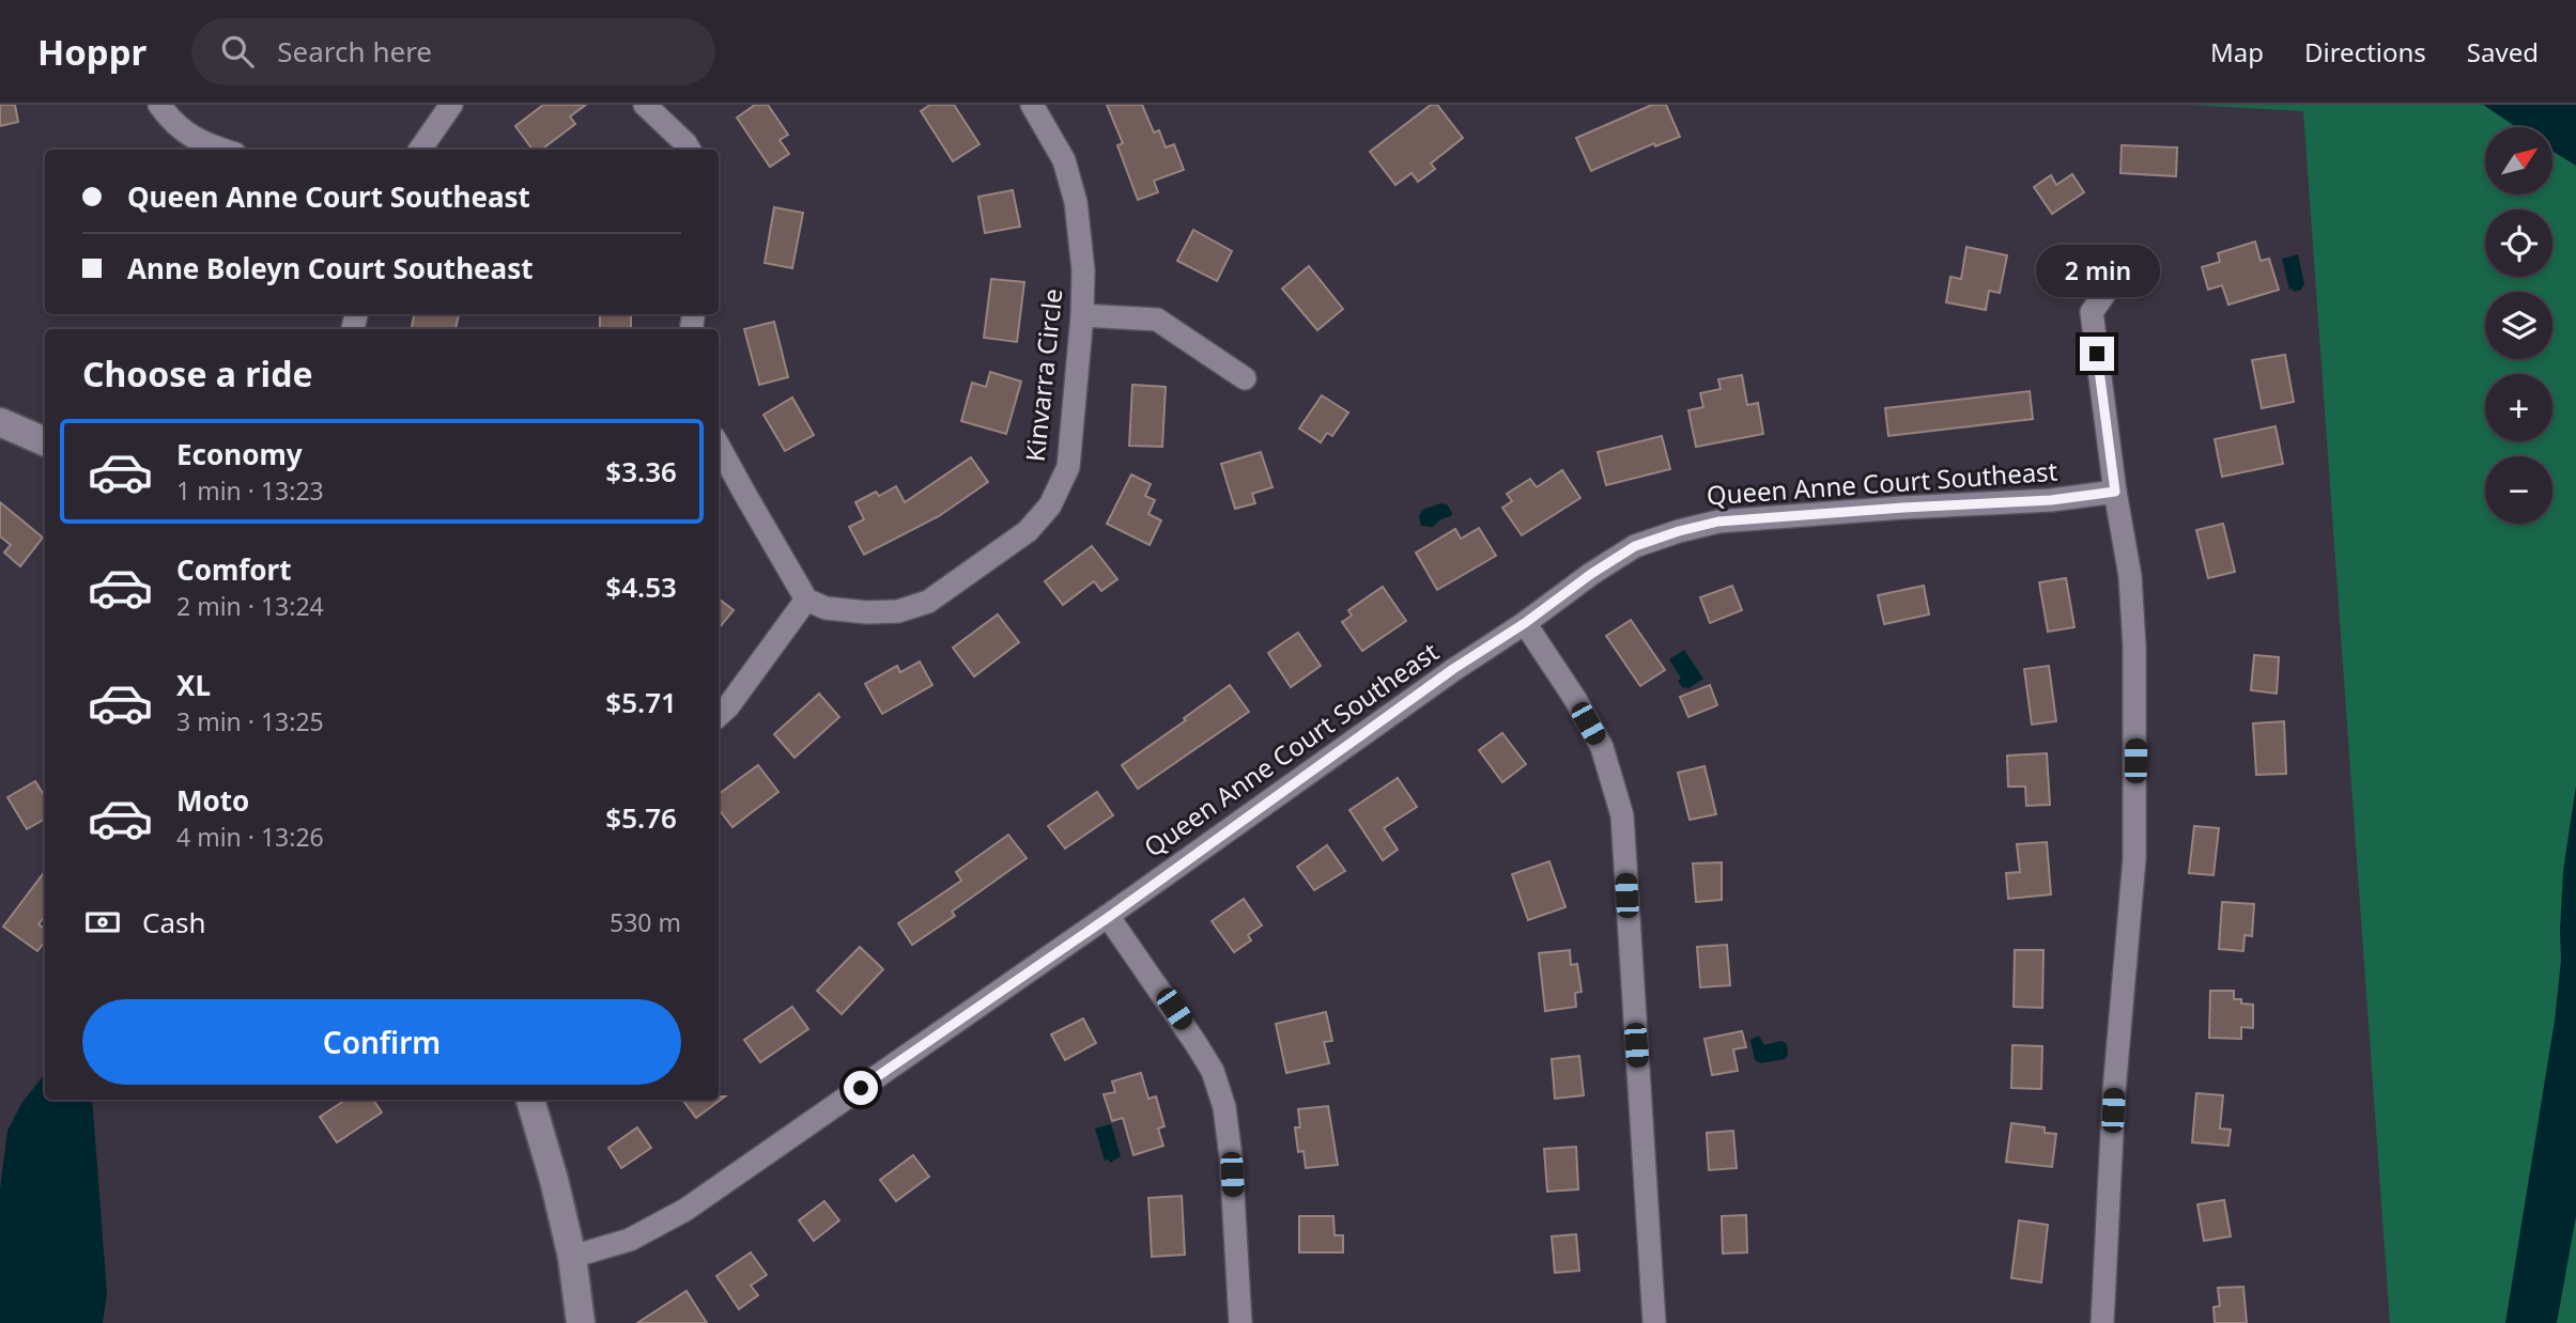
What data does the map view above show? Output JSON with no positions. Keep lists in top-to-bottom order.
{
  "streets": {
    "street": ["Kinvarra Circle", "Queen Anne Court Southeast"]
  },
  "north": "top right",
  "page": {
    "header": "Hoppr",
    "search": "Search here",
    "nav": ["Map", "Directions", "Saved"],
    "map_buttons": ["+", "−"],
    "banner": ["Queen Anne Court Southeast", "Anne Boleyn Court Southeast"],
    "bubble": "2 min",
    "heading": "Choose a ride",
    "list": [
      {
        "name": "Economy",
        "note": "1 min · 13:23",
        "value": "$3.36"
      },
      {
        "name": "Comfort",
        "note": "2 min · 13:24",
        "value": "$4.53"
      },
      {
        "name": "XL",
        "note": "3 min · 13:25",
        "value": "$5.71"
      },
      {
        "name": "Moto",
        "note": "4 min · 13:26",
        "value": "$5.76"
      }
    ],
    "pay": ["Cash", "530 m"],
    "buttons": "Confirm"
  }
}
